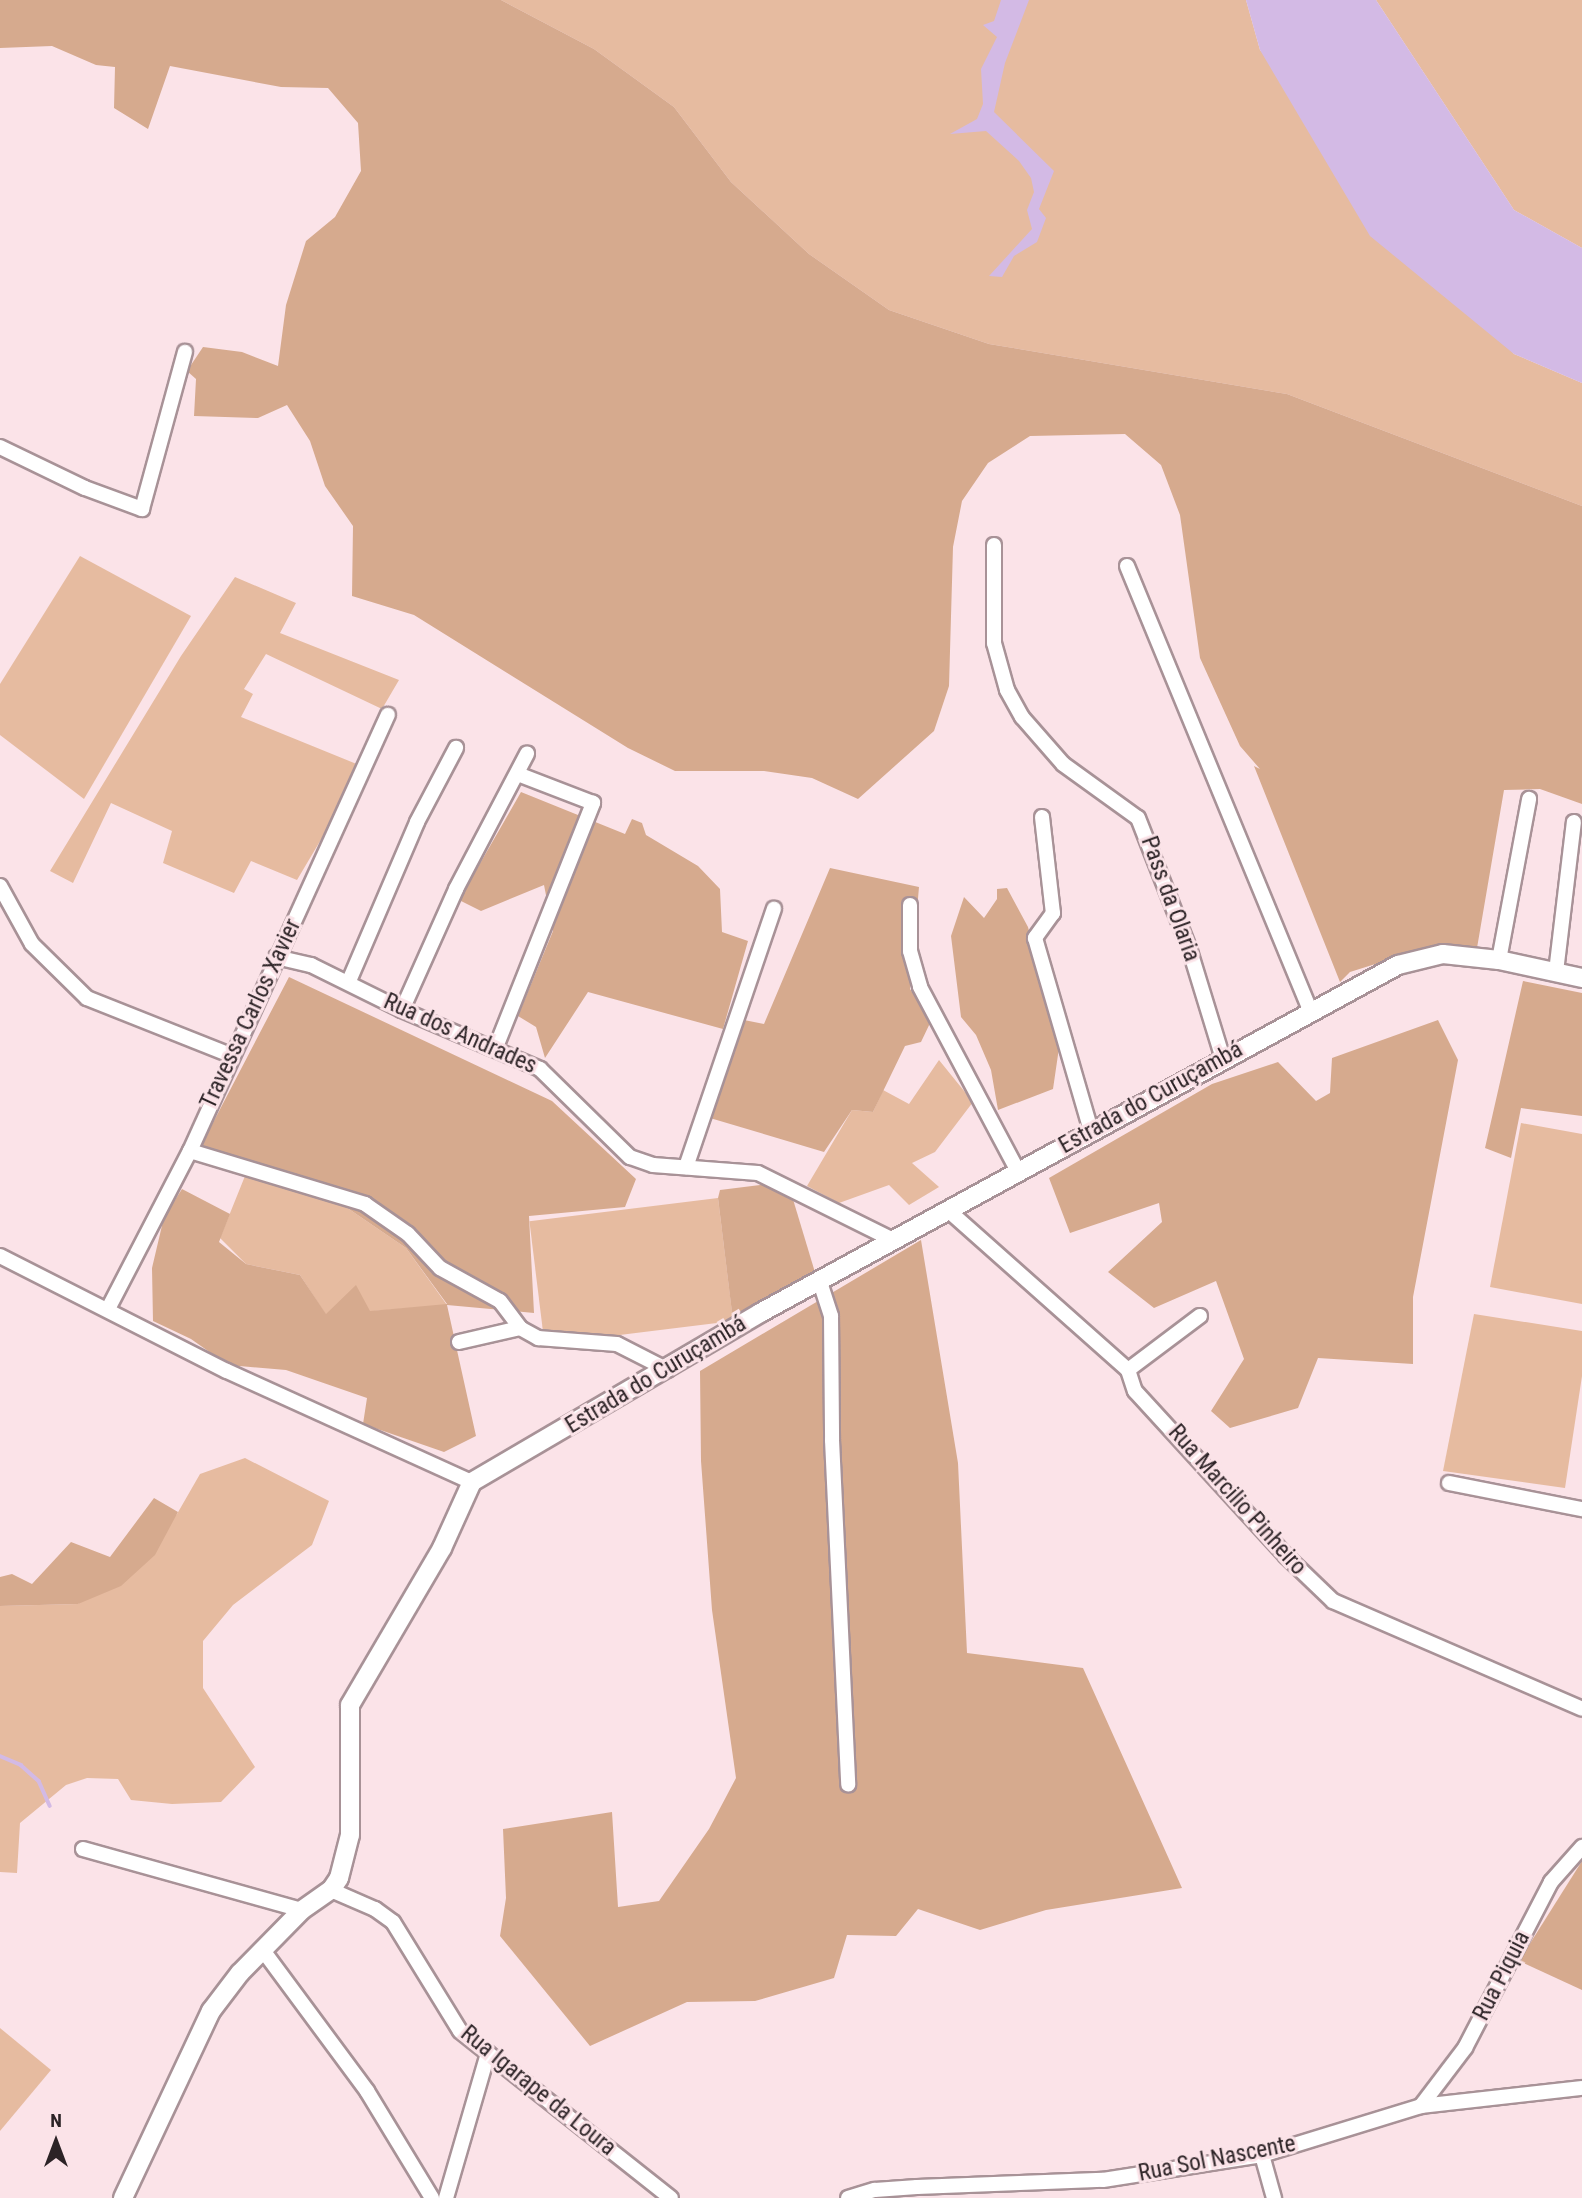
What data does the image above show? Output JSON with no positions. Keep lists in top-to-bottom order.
{
  "streets": {
    "street": [
      "Pass da Olaria",
      "Travessa Carlos Xavier",
      "Rua dos Andrades",
      "Estrada do Curuçambá",
      "Rua Marcilio Pinheiro",
      "Rua Piquia",
      "Rua Igarape da Loura",
      "Rua Sol Nascente"
    ]
  },
  "crossings": [
    ["Pass da Olaria", "Estrada do Curuçambá"],
    ["Travessa Carlos Xavier", "Rua dos Andrades"],
    ["Rua dos Andrades", "Estrada do Curuçambá"],
    ["Estrada do Curuçambá", "Rua Marcilio Pinheiro"],
    ["Rua Piquia", "Rua Sol Nascente"]
  ],
  "north": "top"
}
